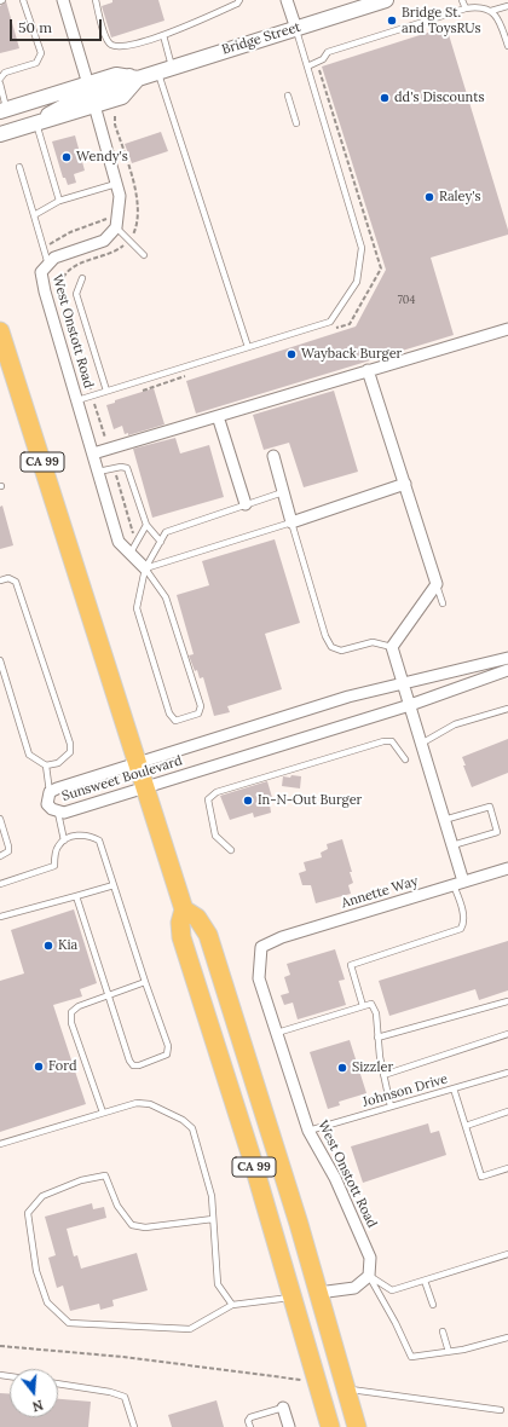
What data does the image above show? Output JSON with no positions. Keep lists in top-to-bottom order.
{
  "streets": {
    "highway": ["CA 99"],
    "main road": ["Bridge Street"],
    "street": ["West Onstott Road", "Sunsweet Boulevard", "Annette Way"],
    "lane": ["Johnson Drive"]
  },
  "crossings": [
    ["West Onstott Road", "Annette Way"],
    ["West Onstott Road", "Johnson Drive"],
    ["CA 99", "Sunsweet Boulevard"]
  ],
  "places": [
    "Bridge St. and ToysRUs",
    "dd's Discounts",
    "Wendy's",
    "Raley's",
    "Wayback Burger",
    "In-N-Out Burger",
    "Kia",
    "Ford",
    "Sizzler"
  ],
  "house_numbers": ["704"],
  "scale_bar": "50 m",
  "north": "bottom"
}
